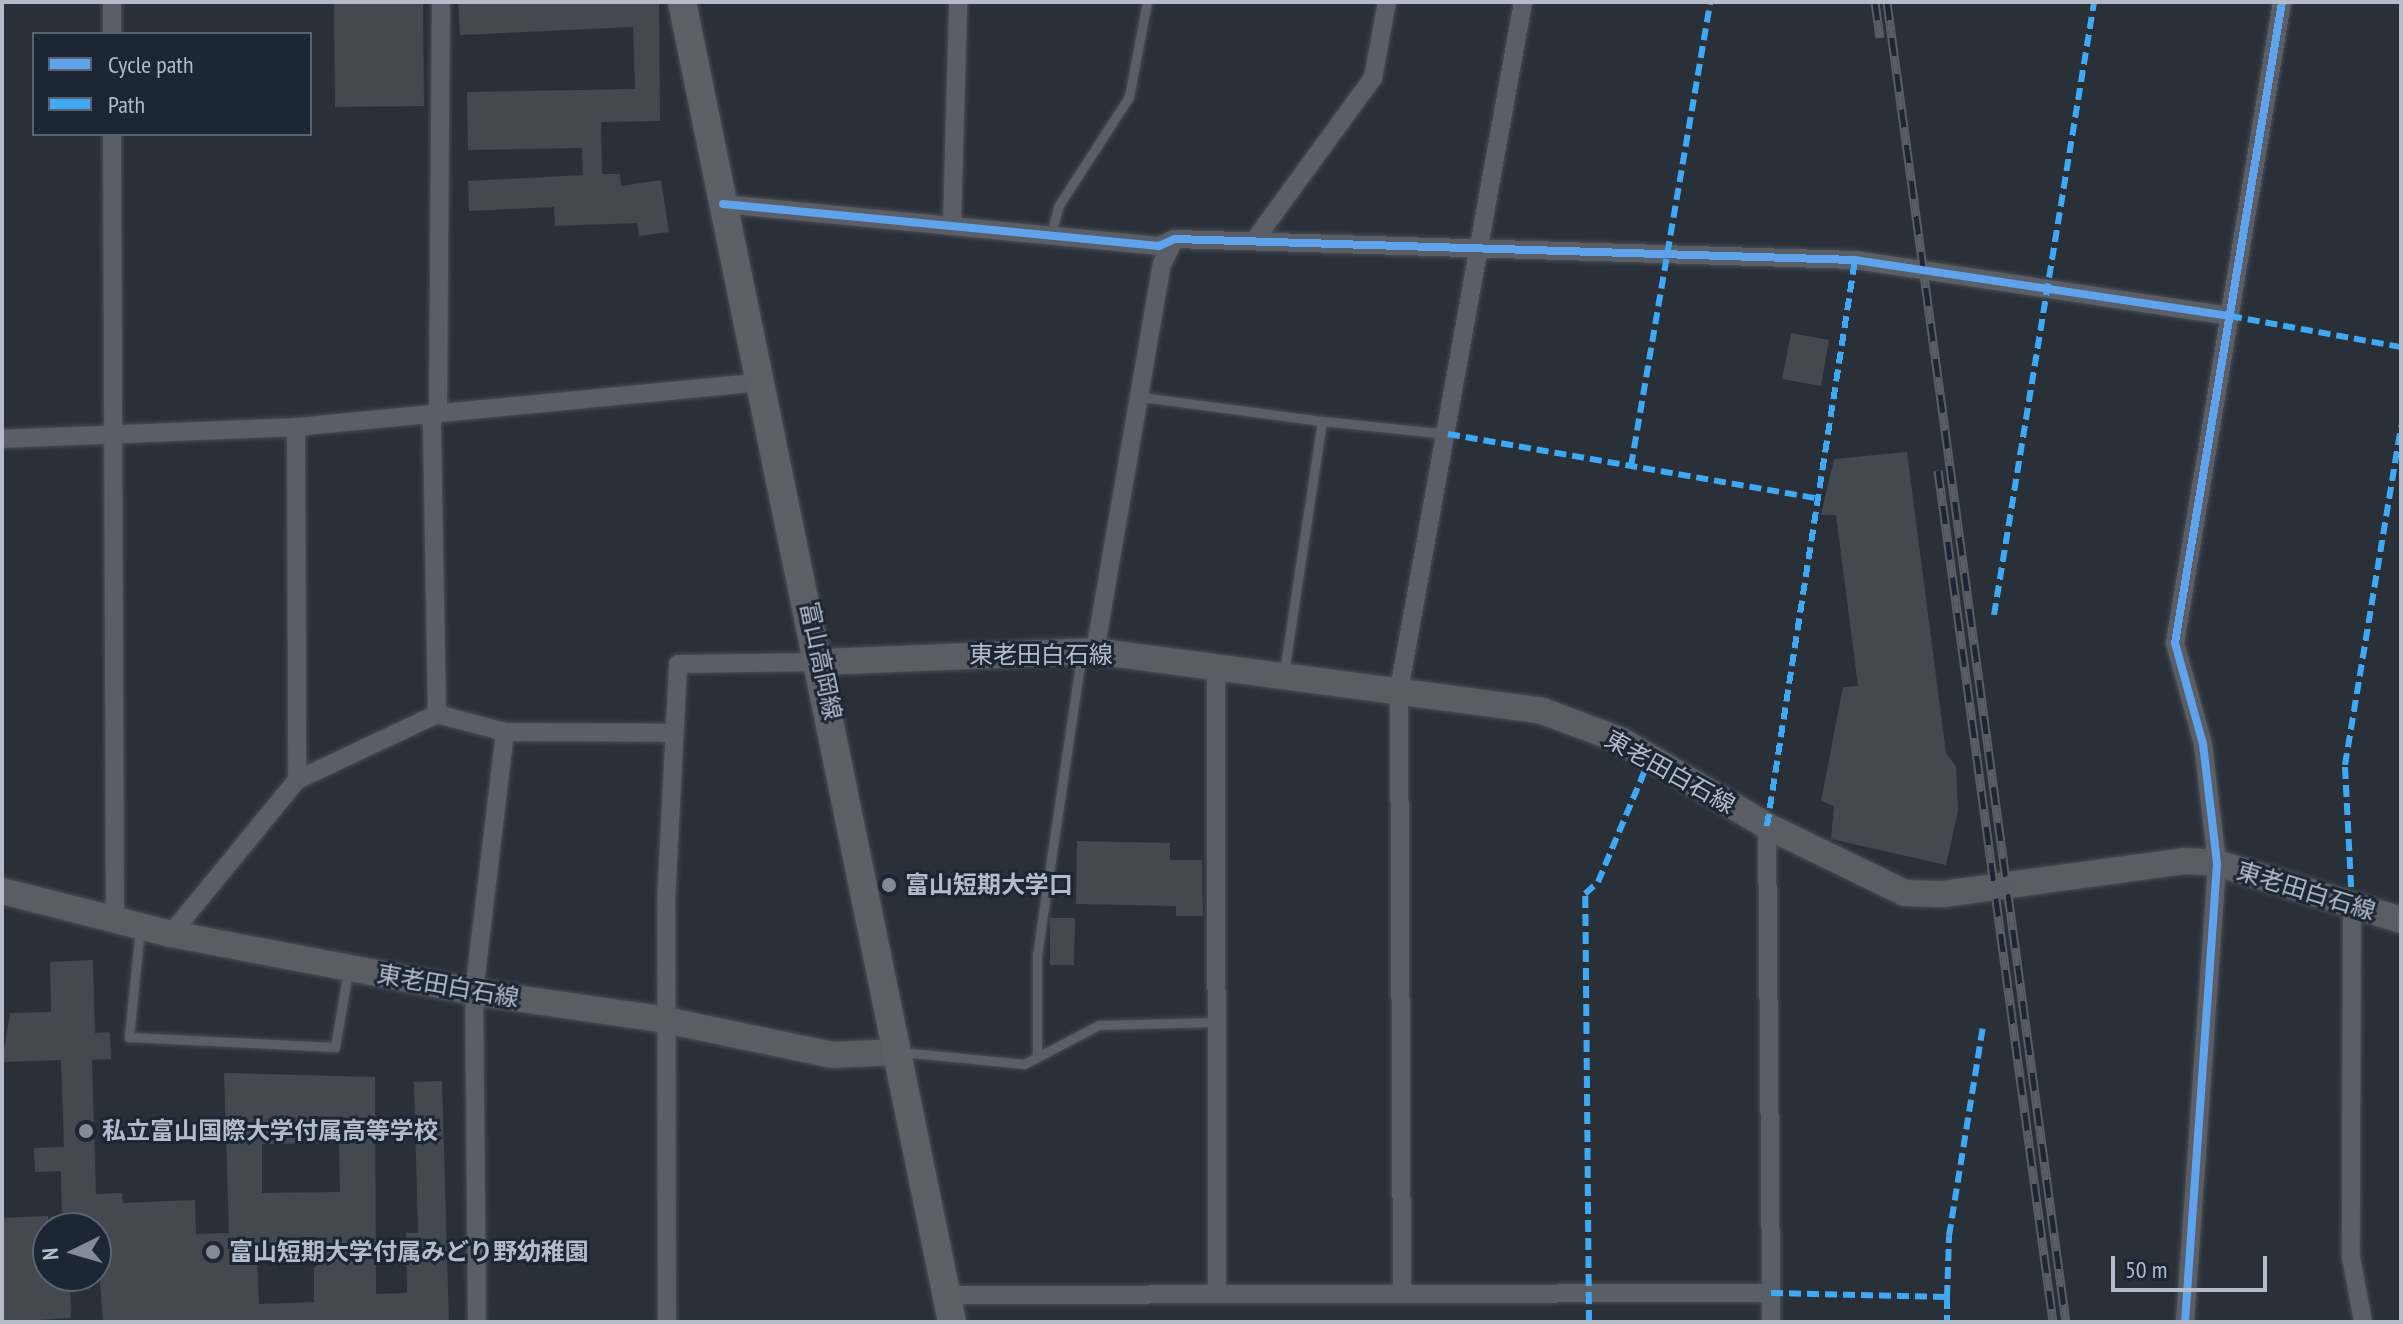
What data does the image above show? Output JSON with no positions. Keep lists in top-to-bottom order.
{
  "streets": {
    "main road": ["東老田白石線", "富山高岡線"]
  },
  "crossings": [
    ["東老田白石線", "富山高岡線"]
  ],
  "places": ["富山短期大学口", "私立富山国際大学付属高等学校", "富山短期大学付属みどり野幼稚園"],
  "legend": ["Cycle path", "Path"],
  "scale_bar": "50 m",
  "north": "left"
}
